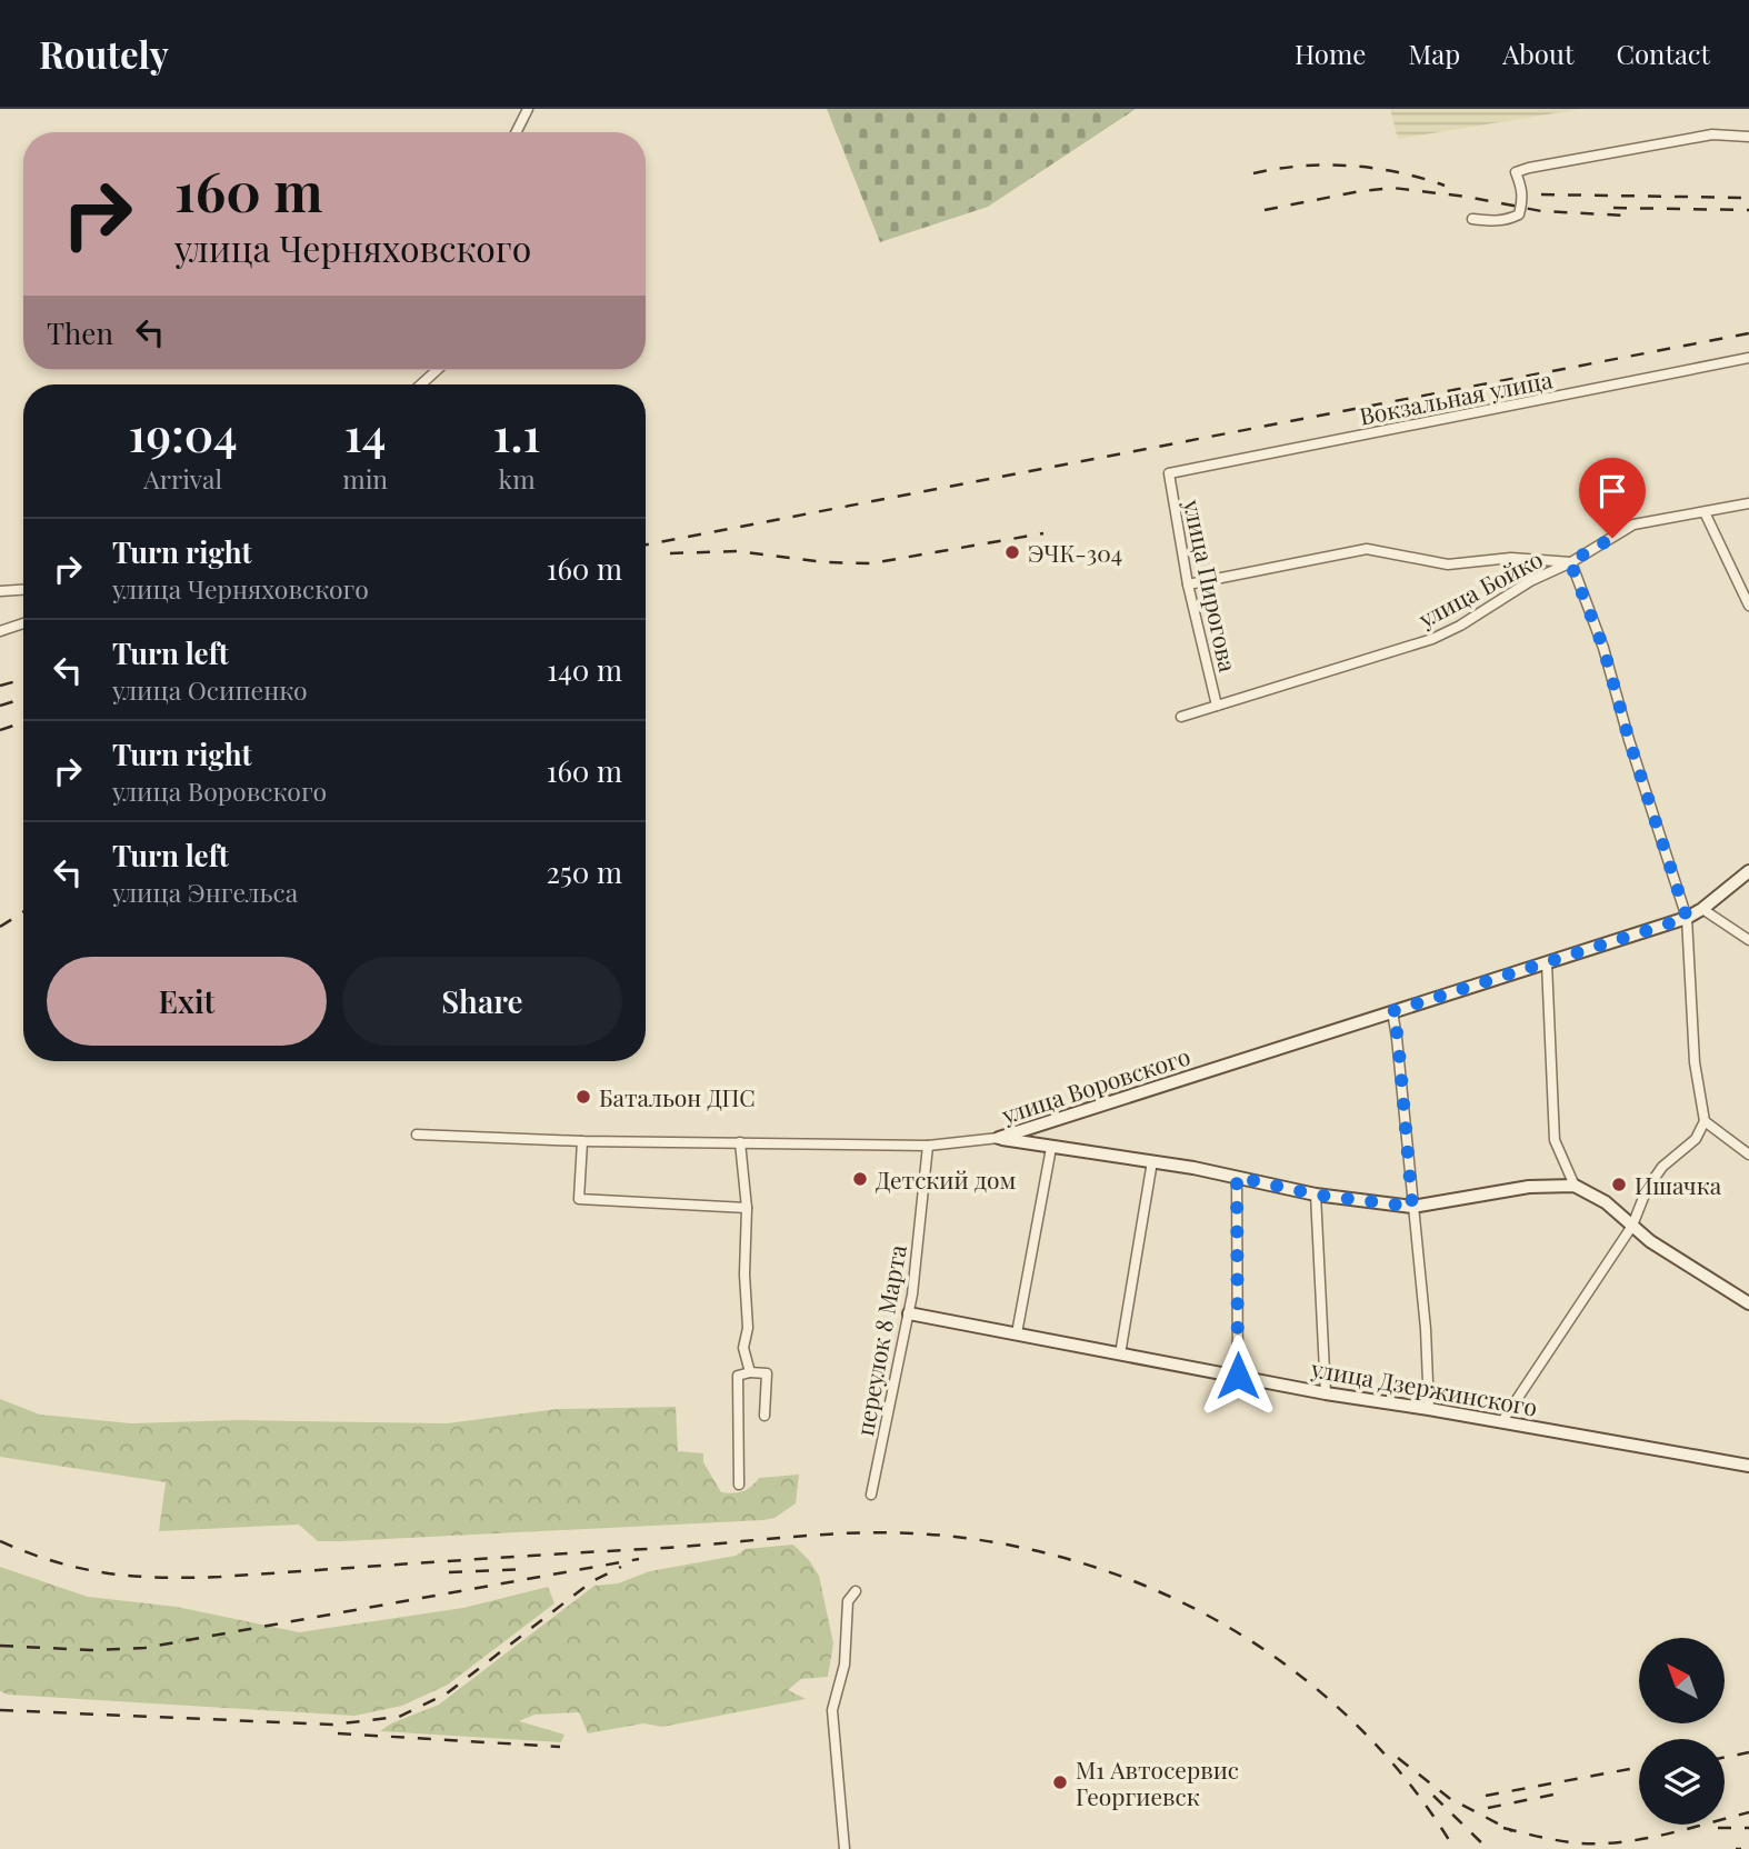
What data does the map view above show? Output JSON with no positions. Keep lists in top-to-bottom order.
{
  "streets": {
    "street": [
      "Вокзальная улица",
      "улица Пирогова",
      "улица Бойко",
      "улица Воровского",
      "переулок 8 Марта",
      "улица Дзержинского"
    ]
  },
  "crossings": [
    ["Вокзальная улица", "улица Пирогова"],
    ["улица Пирогова", "улица Бойко"],
    ["улица Воровского", "переулок 8 Марта"],
    ["переулок 8 Марта", "улица Дзержинского"]
  ],
  "places": [
    "ЭЧК-304",
    "Батальон ДПС",
    "Детский дом",
    "Ишачка",
    "М1 Автосервис Георгиевск"
  ],
  "north": "top left",
  "page": {
    "header": "Routely",
    "nav": [
      "Home",
      "Map",
      "About",
      "Contact"
    ],
    "turn": ["160 m", "улица Черняховского"],
    "then": "Then",
    "eta": [
      "19:04",
      "Arrival",
      "14",
      "min",
      "1.1",
      "km"
    ],
    "list": [
      {
        "name": "Turn right",
        "note": "улица Черняховского",
        "value": "160 m"
      },
      {
        "name": "Turn left",
        "note": "улица Осипенко",
        "value": "140 m"
      },
      {
        "name": "Turn right",
        "note": "улица Воровского",
        "value": "160 m"
      },
      {
        "name": "Turn left",
        "note": "улица Энгельса",
        "value": "250 m"
      }
    ],
    "buttons": ["Exit", "Share"]
  }
}
